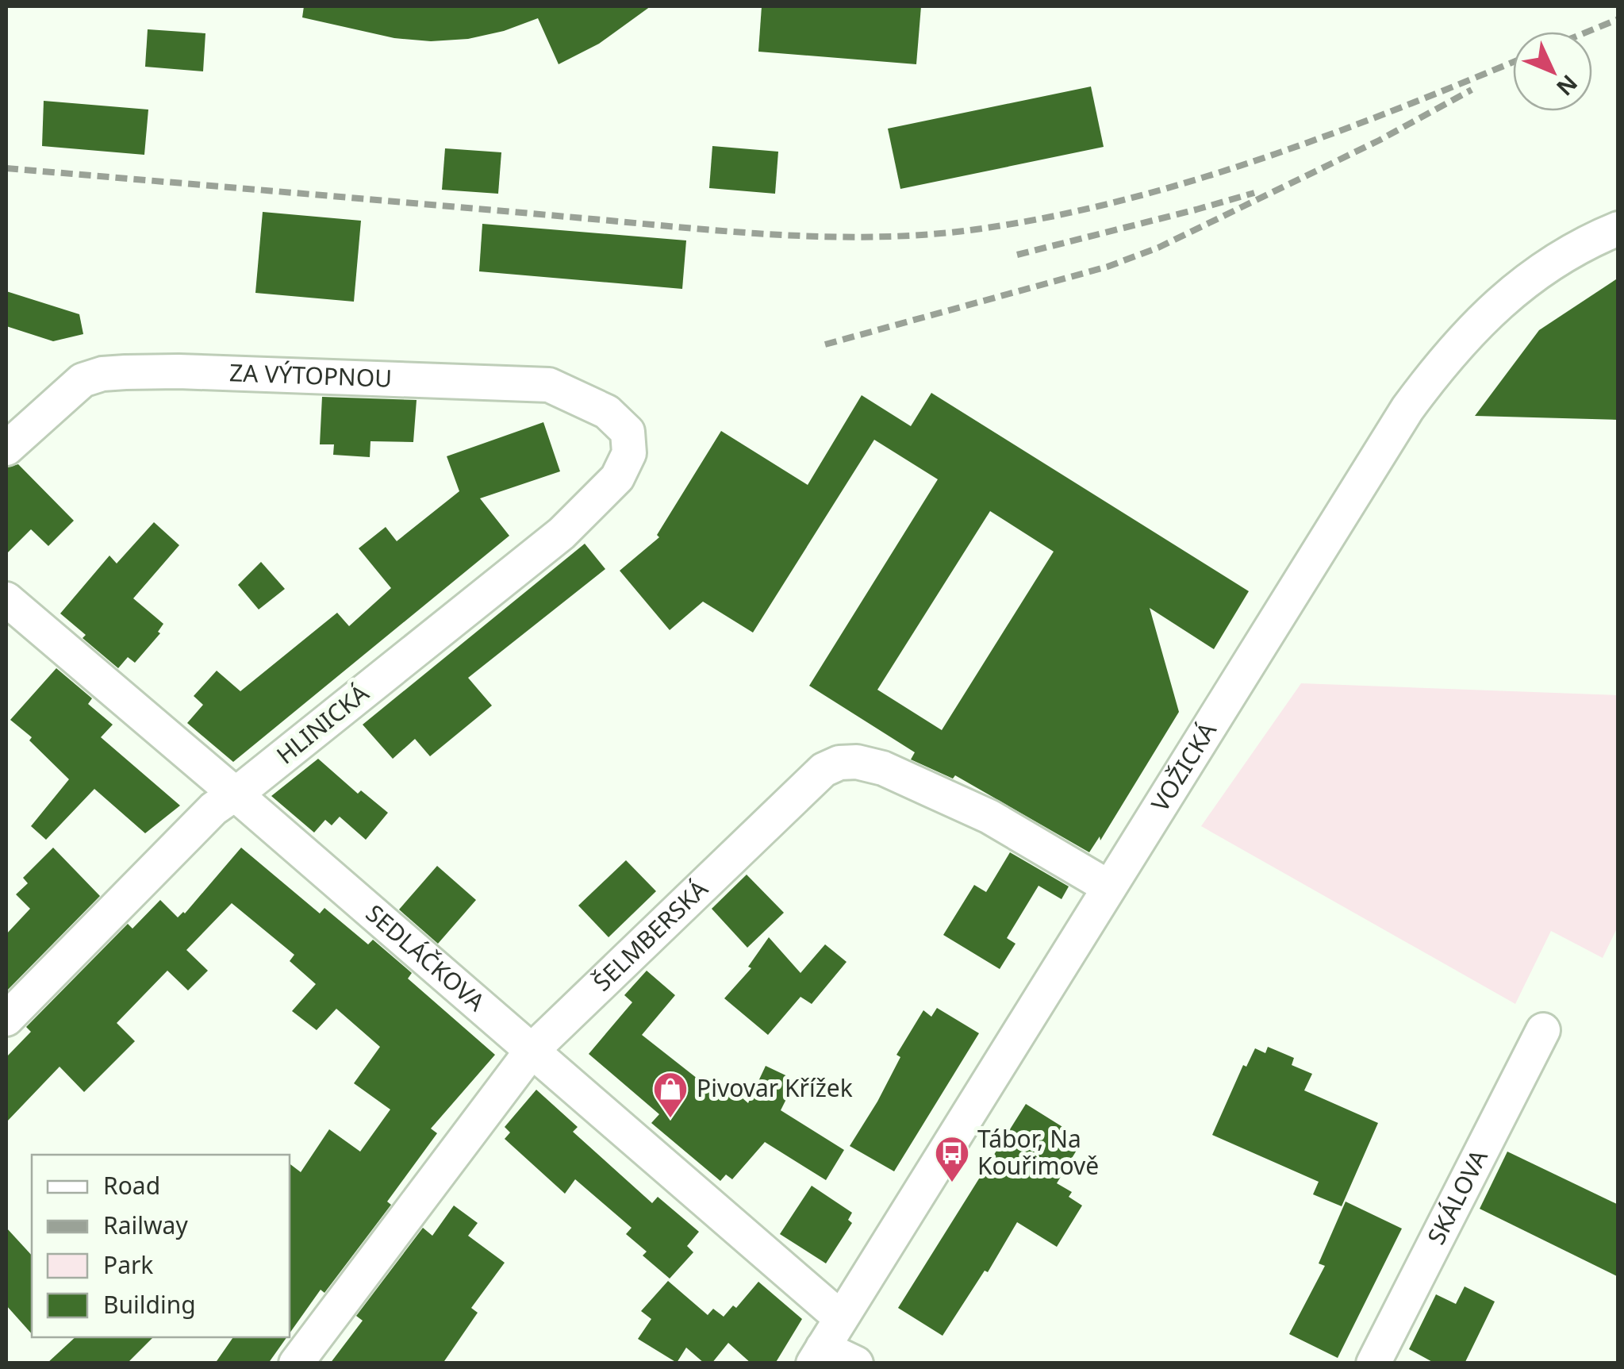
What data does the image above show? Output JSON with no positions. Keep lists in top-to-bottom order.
{
  "streets": {
    "street": [
      "ZA VÝTOPNOU",
      "HLINICKÁ",
      "VOŽICKÁ",
      "ŠELMBERSKÁ",
      "SEDLÁČKOVA",
      "SKÁLOVA"
    ]
  },
  "crossings": [
    ["ZA VÝTOPNOU", "HLINICKÁ"],
    ["HLINICKÁ", "SEDLÁČKOVA"],
    ["VOŽICKÁ", "ŠELMBERSKÁ"],
    ["VOŽICKÁ", "SEDLÁČKOVA"],
    ["ŠELMBERSKÁ", "SEDLÁČKOVA"]
  ],
  "places": {
    "shop": ["Pivovar Křížek"],
    "bus stop": ["Tábor, Na Kouřimově"]
  },
  "legend": [
    "Road",
    "Railway",
    "Park",
    "Building"
  ],
  "north": "bottom right"
}
